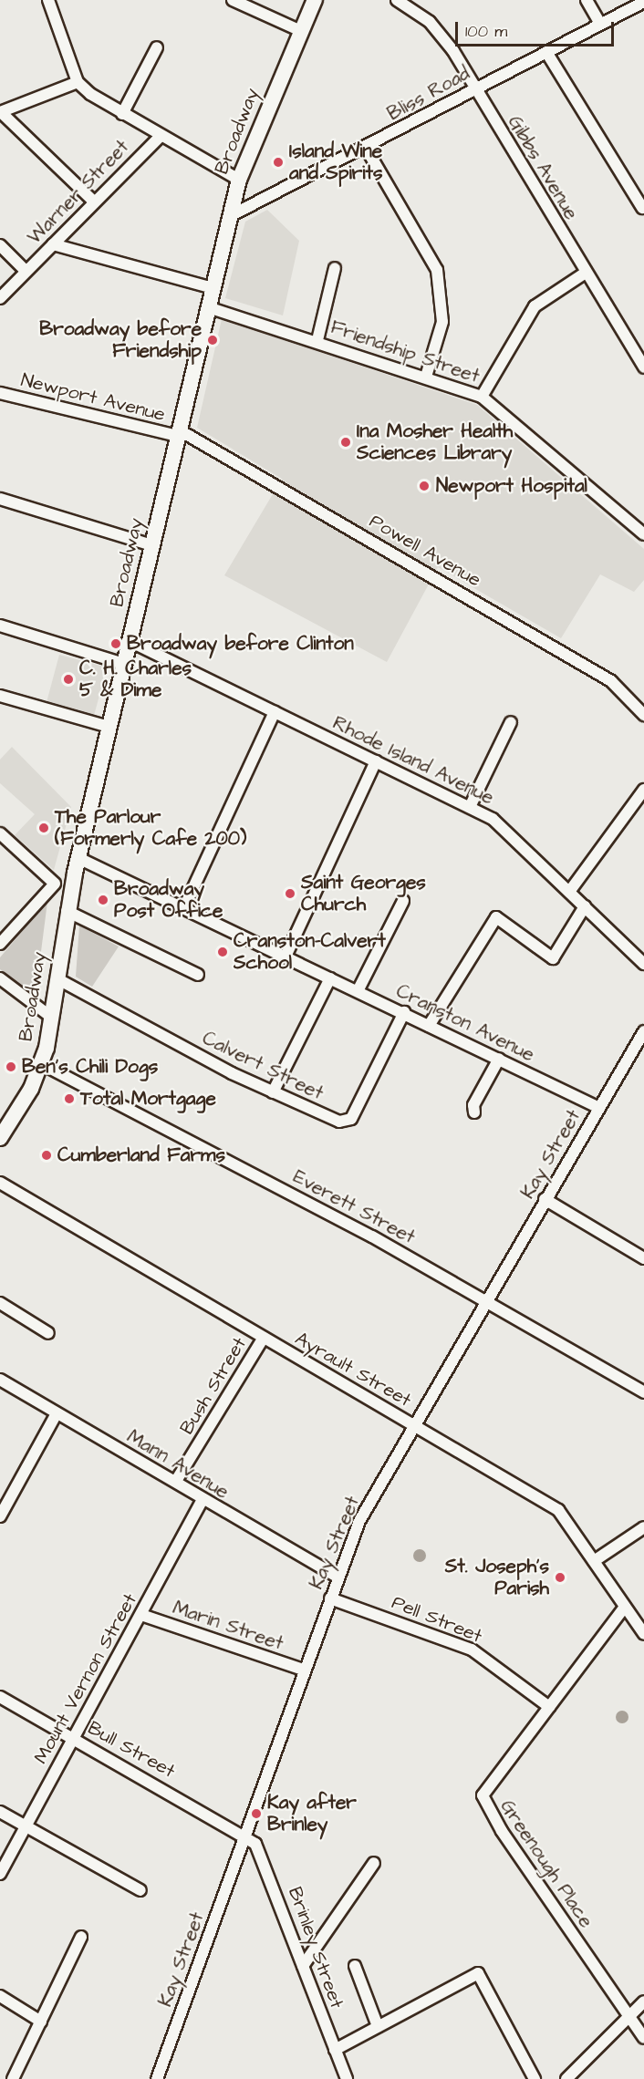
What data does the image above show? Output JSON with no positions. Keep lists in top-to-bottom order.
{
  "streets": {
    "main road": ["Broadway"],
    "street": [
      "Bliss Road",
      "Gibbs Avenue",
      "Warner Street",
      "Friendship Street",
      "Newport Avenue",
      "Powell Avenue",
      "Rhode Island Avenue",
      "Cranston Avenue",
      "Calvert Street",
      "Kay Street",
      "Everett Street",
      "Ayrault Street",
      "Bush Street",
      "Mann Avenue",
      "Pell Street",
      "Marin Street",
      "Mount Vernon Street",
      "Bull Street",
      "Greenough Place",
      "Brinley Street"
    ]
  },
  "crossings": [
    ["Bliss Road", "Broadway"],
    ["Bliss Road", "Gibbs Avenue"],
    ["Broadway", "Friendship Street"],
    ["Broadway", "Newport Avenue"],
    ["Broadway", "Powell Avenue"],
    ["Broadway", "Rhode Island Avenue"],
    ["Broadway", "Cranston Avenue"],
    ["Broadway", "Calvert Street"],
    ["Broadway", "Everett Street"],
    ["Newport Avenue", "Powell Avenue"],
    ["Cranston Avenue", "Calvert Street"],
    ["Cranston Avenue", "Kay Street"],
    ["Kay Street", "Everett Street"],
    ["Kay Street", "Ayrault Street"],
    ["Kay Street", "Mann Avenue"],
    ["Kay Street", "Pell Street"],
    ["Kay Street", "Marin Street"],
    ["Kay Street", "Bull Street"],
    ["Kay Street", "Brinley Street"],
    ["Ayrault Street", "Bush Street"],
    ["Ayrault Street", "Greenough Place"],
    ["Bush Street", "Mann Avenue"],
    ["Mann Avenue", "Mount Vernon Street"],
    ["Pell Street", "Greenough Place"],
    ["Marin Street", "Mount Vernon Street"],
    ["Mount Vernon Street", "Bull Street"],
    ["Bull Street", "Brinley Street"]
  ],
  "places": [
    "Island Wine and Spirits",
    "Broadway before Friendship",
    "Ina Mosher Health Sciences Library",
    "Newport Hospital",
    "Broadway before Clinton",
    "C. H. Charles 5 & Dime",
    "The Parlour (Formerly Cafe 200)",
    "Saint Georges Church",
    "Broadway Post Office",
    "Cranston-Calvert School",
    "Ben's Chili Dogs",
    "Total Mortgage",
    "Cumberland Farms",
    "St. Joseph's Parish",
    "Kay after Brinley"
  ],
  "scale_bar": "100 m"
}
